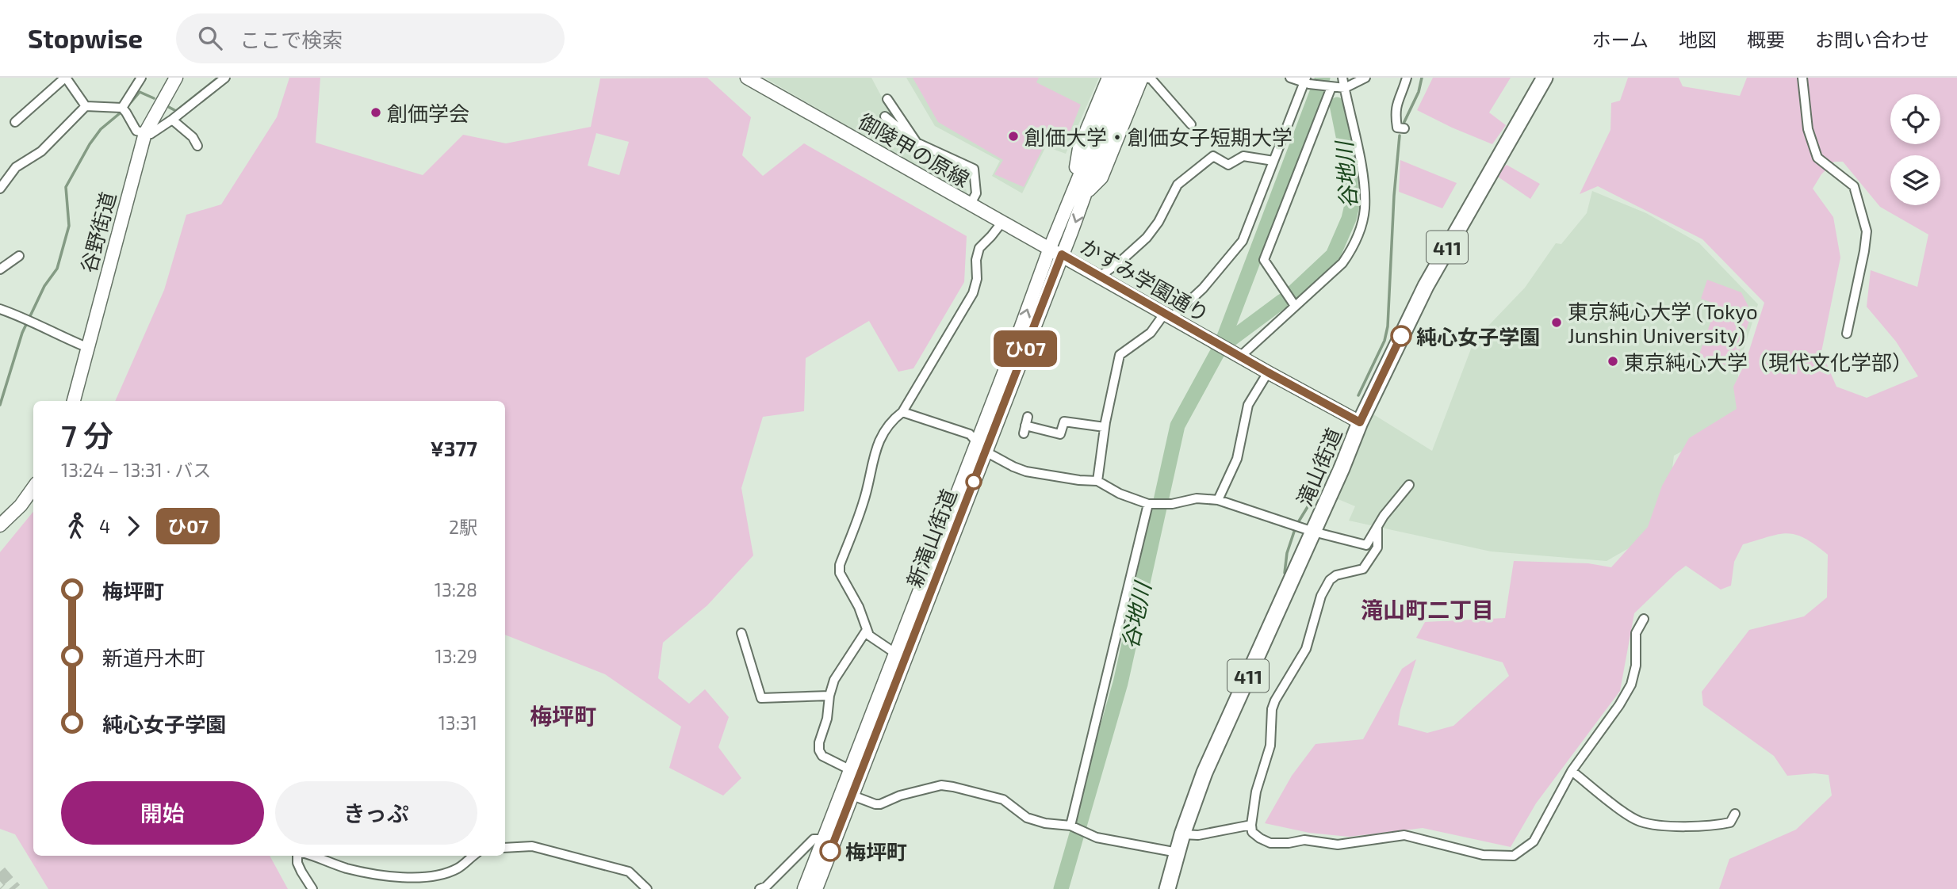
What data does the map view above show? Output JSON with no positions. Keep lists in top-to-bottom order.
{
  "streets": {
    "highway": ["411", "滝山街道"],
    "main road": [
      "御陵甲の原線",
      "谷野街道",
      "かすみ学園通り",
      "新滝山街道"
    ]
  },
  "crossings": [
    ["御陵甲の原線", "かすみ学園通り"],
    ["御陵甲の原線", "新滝山街道"],
    ["かすみ学園通り", "新滝山街道"]
  ],
  "districts": ["滝山町二丁目", "梅坪町"],
  "water": ["谷地川"],
  "places": [
    "創価学会",
    "創価大学・創価女子短期大学",
    "東京純心大学 (Tokyo Junshin University)",
    "純心女子学園",
    "東京純心大学（現代文化学部）",
    "梅坪町"
  ],
  "lines": ["bus line ひ07"],
  "page": {
    "header": "Stopwise",
    "search": "ここで検索",
    "nav": [
      "ホーム",
      "地図",
      "概要",
      "お問い合わせ"
    ],
    "on_map": "ひ07",
    "heading": ["7 分", "13:24 – 13:31 · バス", "¥377"],
    "legs": ["4", "ひ07", "2駅"],
    "list": [
      {
        "name": "梅坪町",
        "value": "13:28"
      },
      {
        "name": "新道丹木町",
        "value": "13:29"
      },
      {
        "name": "純心女子学園",
        "value": "13:31"
      }
    ],
    "buttons": ["開始", "きっぷ"]
  }
}
